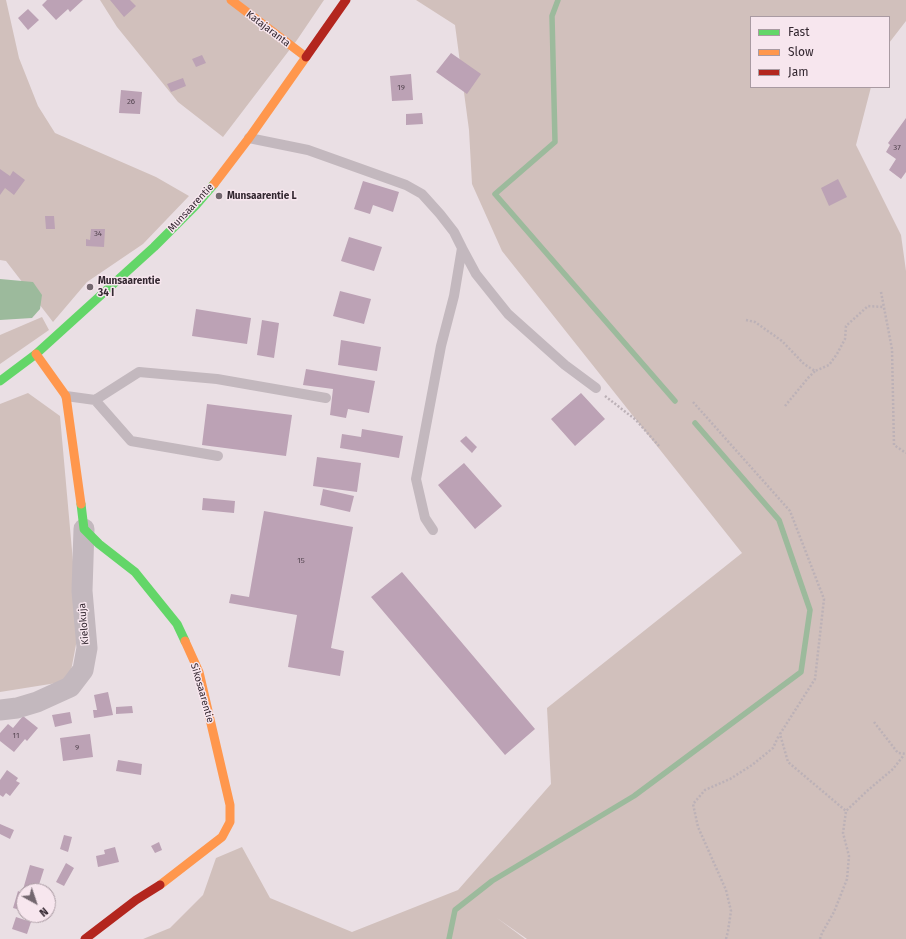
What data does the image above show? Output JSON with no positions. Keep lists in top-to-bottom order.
{
  "streets": {
    "street": [
      "Katajaranta",
      "Munsaarentie",
      "Kielokuja",
      "Sikosaarentie"
    ]
  },
  "crossings": [
    ["Katajaranta", "Munsaarentie"],
    ["Kielokuja", "Sikosaarentie"]
  ],
  "places": ["Munsaarentie L", "Munsaarentie 34 I"],
  "house_numbers": [
    "19",
    "26",
    "37",
    "34",
    "15",
    "11",
    "9"
  ],
  "legend": ["Fast", "Slow", "Jam"],
  "north": "bottom right"
}
